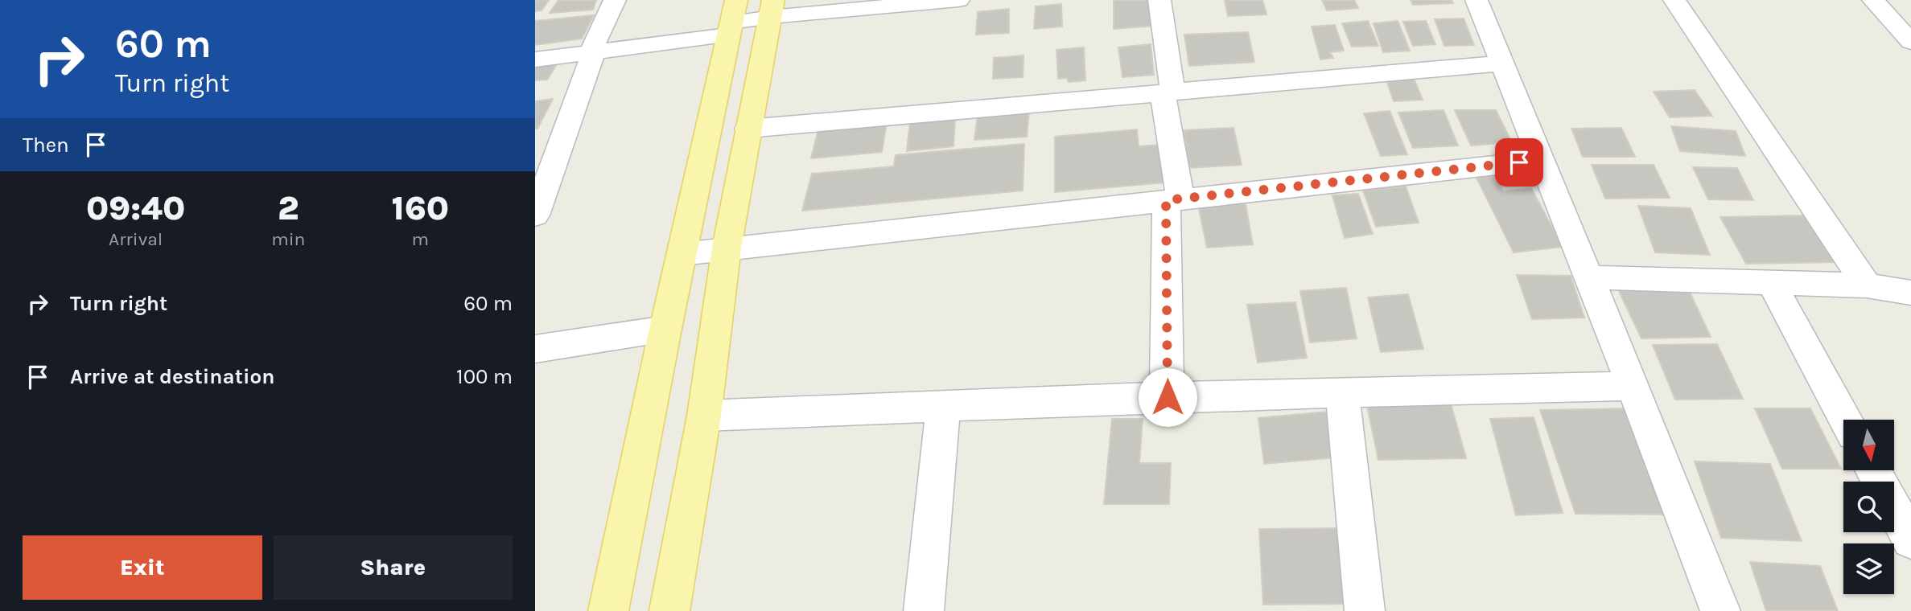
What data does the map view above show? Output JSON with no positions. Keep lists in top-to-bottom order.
{
  "north": "bottom",
  "page": {
    "turn": ["60 m", "Turn right"],
    "then": "Then",
    "eta": [
      "09:40",
      "Arrival",
      "2",
      "min",
      "160",
      "m"
    ],
    "list": [
      {
        "name": "Turn right",
        "value": "60 m"
      },
      {
        "name": "Arrive at destination",
        "value": "100 m"
      }
    ],
    "buttons": ["Exit", "Share"]
  }
}
